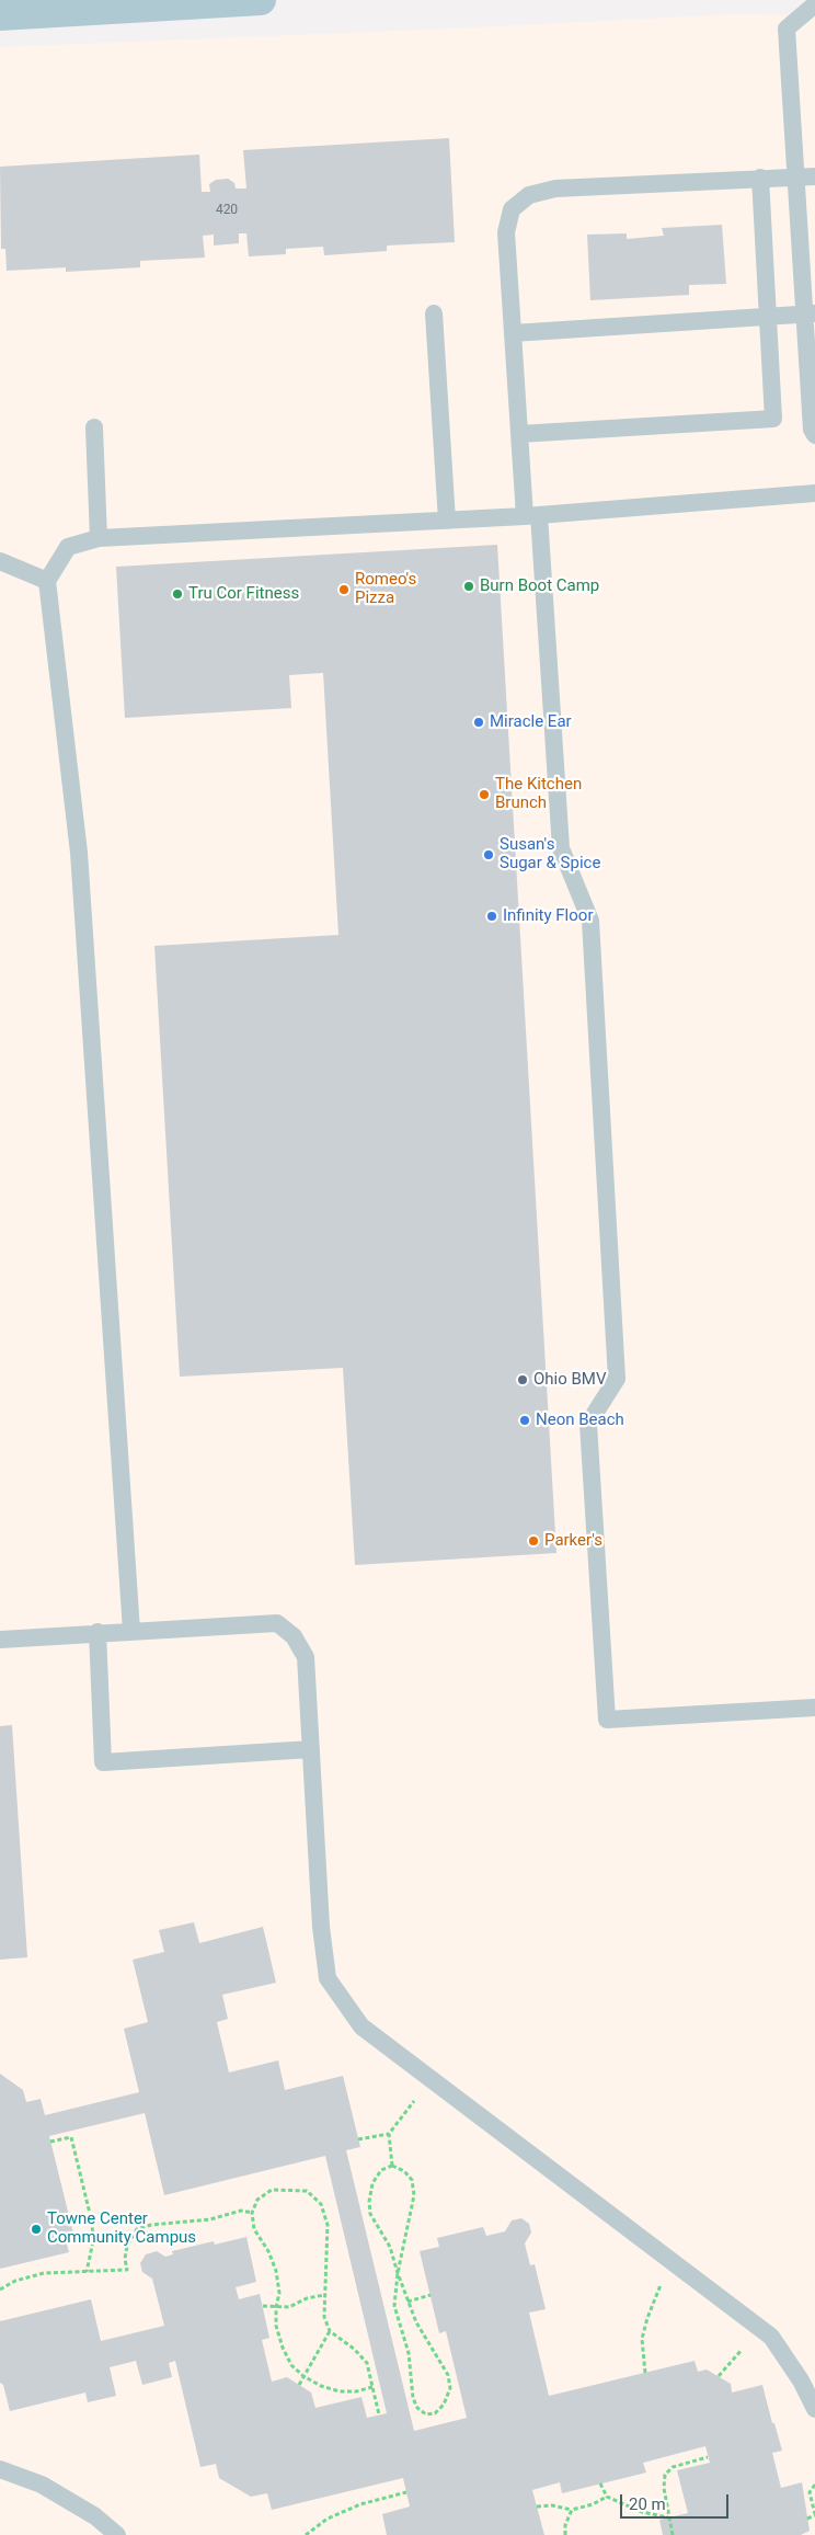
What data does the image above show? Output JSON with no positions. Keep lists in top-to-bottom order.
{
  "places": [
    "Burn Boot Camp",
    "Romeo's Pizza",
    "Tru Cor Fitness",
    "Miracle Ear",
    "The Kitchen Brunch",
    "Susan's Sugar & Spice",
    "Infinity Floor",
    "Ohio BMV",
    "Neon Beach",
    "Parker's",
    "Towne Center Community Campus"
  ],
  "house_numbers": ["420"],
  "scale_bar": "20 m"
}
